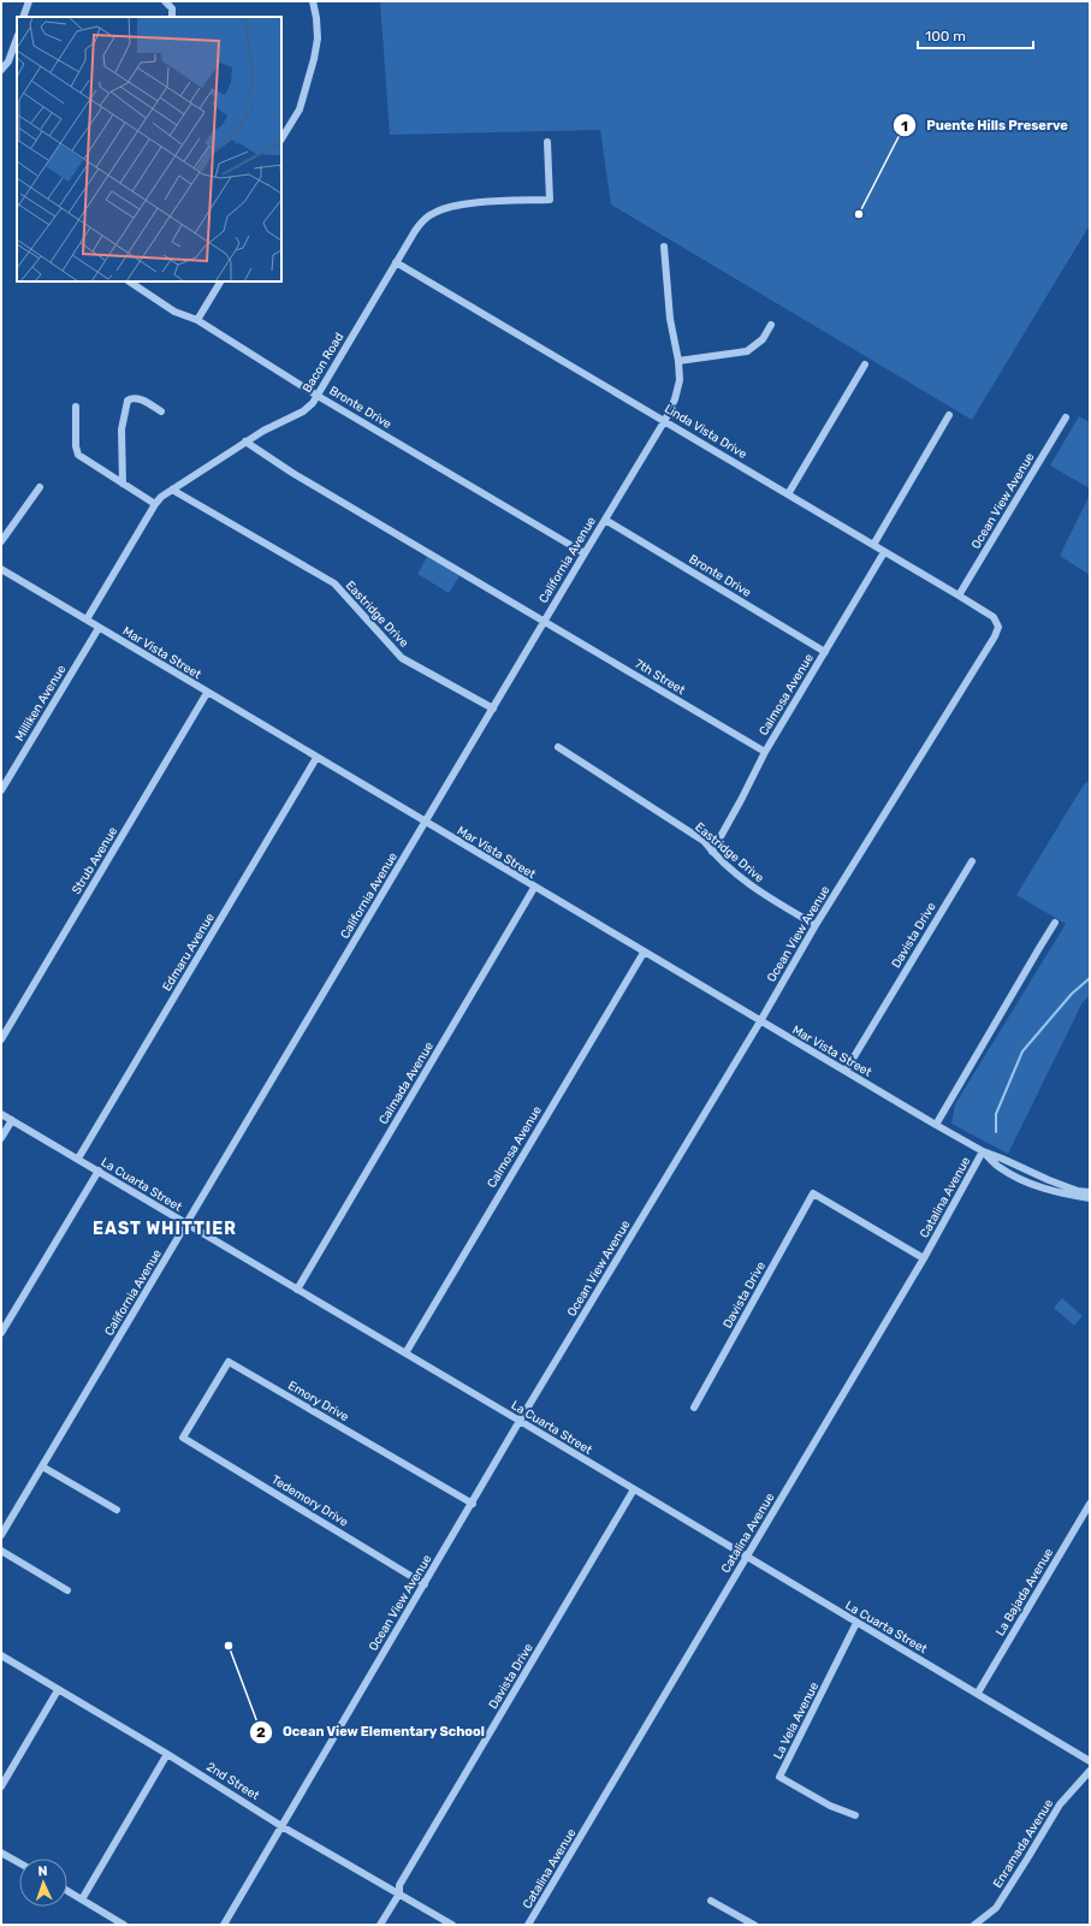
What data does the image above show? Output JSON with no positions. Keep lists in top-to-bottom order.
{
  "streets": {
    "street": [
      "Bacon Road",
      "Bronte Drive",
      "Linda Vista Drive",
      "Ocean View Avenue",
      "California Avenue",
      "Eastridge Drive",
      "Mar Vista Street",
      "7th Street",
      "Calmosa Avenue",
      "Milliken Avenue",
      "Strub Avenue",
      "Davista Drive",
      "Edmaru Avenue",
      "Calmada Avenue",
      "La Cuarta Street",
      "Catalina Avenue",
      "Emory Drive",
      "Tedemory Drive",
      "La Bajada Avenue",
      "La Vela Avenue",
      "2nd Street",
      "Enramada Avenue"
    ]
  },
  "crossings": [
    ["Bacon Road", "Bronte Drive"],
    ["Bacon Road", "Linda Vista Drive"],
    ["Bacon Road", "Eastridge Drive"],
    ["Bacon Road", "Mar Vista Street"],
    ["Bacon Road", "7th Street"],
    ["Bronte Drive", "California Avenue"],
    ["Bronte Drive", "Calmosa Avenue"],
    ["Linda Vista Drive", "Ocean View Avenue"],
    ["Linda Vista Drive", "California Avenue"],
    ["Linda Vista Drive", "Calmosa Avenue"],
    ["Ocean View Avenue", "Eastridge Drive"],
    ["Ocean View Avenue", "Mar Vista Street"],
    ["Ocean View Avenue", "La Cuarta Street"],
    ["Ocean View Avenue", "Emory Drive"],
    ["Ocean View Avenue", "Tedemory Drive"],
    ["Ocean View Avenue", "2nd Street"],
    ["California Avenue", "Eastridge Drive"],
    ["California Avenue", "Mar Vista Street"],
    ["California Avenue", "7th Street"],
    ["California Avenue", "La Cuarta Street"],
    ["Eastridge Drive", "Calmosa Avenue"],
    ["Mar Vista Street", "Calmosa Avenue"],
    ["Mar Vista Street", "Milliken Avenue"],
    ["Mar Vista Street", "Strub Avenue"],
    ["Mar Vista Street", "Davista Drive"],
    ["Mar Vista Street", "Edmaru Avenue"],
    ["Mar Vista Street", "Calmada Avenue"],
    ["Mar Vista Street", "Catalina Avenue"],
    ["7th Street", "Calmosa Avenue"],
    ["Calmosa Avenue", "La Cuarta Street"],
    ["Davista Drive", "La Cuarta Street"],
    ["Davista Drive", "Catalina Avenue"],
    ["Davista Drive", "2nd Street"],
    ["Edmaru Avenue", "La Cuarta Street"],
    ["Calmada Avenue", "La Cuarta Street"],
    ["La Cuarta Street", "Catalina Avenue"],
    ["La Cuarta Street", "La Bajada Avenue"],
    ["La Cuarta Street", "La Vela Avenue"],
    ["Emory Drive", "Tedemory Drive"]
  ],
  "districts": ["EAST WHITTIER"],
  "places": ["Puente Hills Preserve", "Ocean View Elementary School"],
  "scale_bar": "100 m",
  "north": "top"
}
